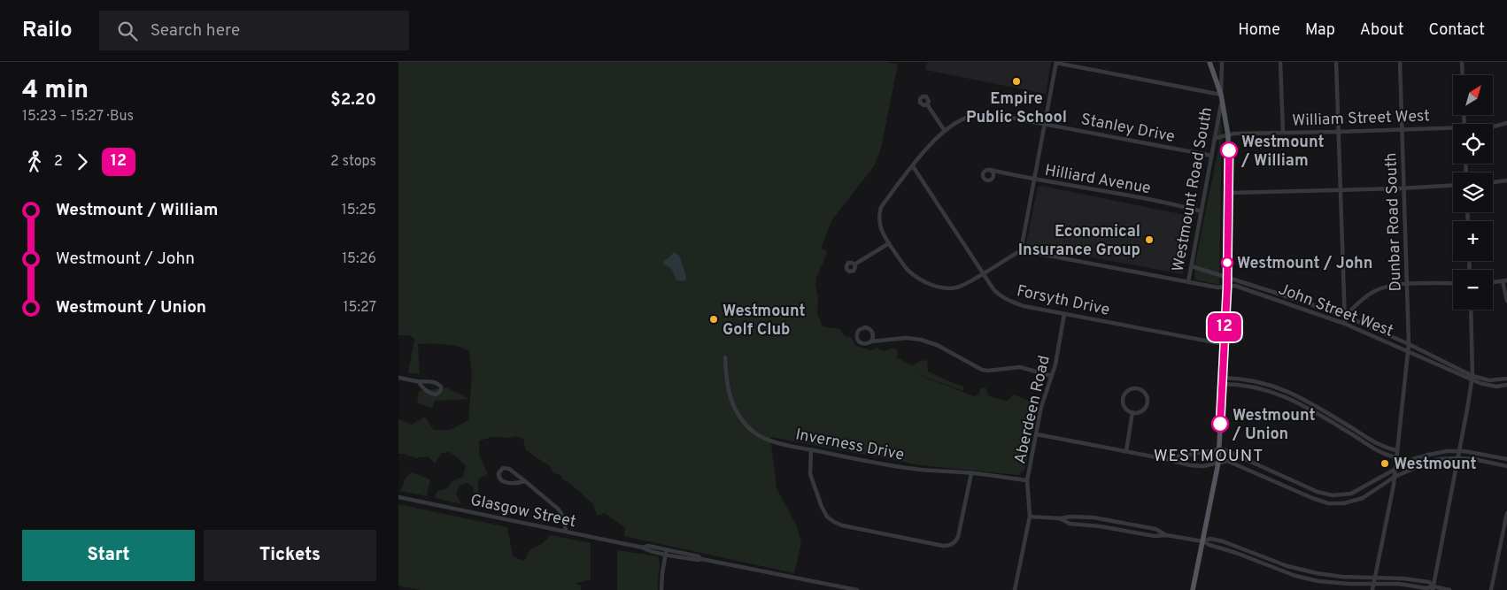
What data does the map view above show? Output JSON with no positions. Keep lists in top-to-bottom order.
{
  "streets": {
    "main road": ["Westmount Road South"],
    "street": [
      "William Street West",
      "Stanley Drive",
      "Hilliard Avenue",
      "Dunbar Road South",
      "Forsyth Drive",
      "John Street West",
      "Aberdeen Road",
      "Inverness Drive",
      "Glasgow Street"
    ]
  },
  "crossings": [
    ["William Street West", "Westmount Road South"],
    ["William Street West", "Dunbar Road South"],
    ["Stanley Drive", "Westmount Road South"],
    ["Stanley Drive", "Forsyth Drive"],
    ["Stanley Drive", "John Street West"],
    ["Hilliard Avenue", "Westmount Road South"],
    ["Westmount Road South", "Forsyth Drive"],
    ["Westmount Road South", "John Street West"],
    ["Dunbar Road South", "John Street West"],
    ["Forsyth Drive", "Aberdeen Road"],
    ["Aberdeen Road", "Inverness Drive"]
  ],
  "districts": ["WESTMOUNT"],
  "places": [
    "Empire Public School",
    "Westmount / William",
    "Economical Insurance Group",
    "Westmount / John",
    "Westmount Golf Club",
    "Westmount / Union",
    "Westmount"
  ],
  "lines": ["bus line 12"],
  "north": "top right",
  "page": {
    "header": "Railo",
    "search": "Search here",
    "nav": [
      "Home",
      "Map",
      "About",
      "Contact"
    ],
    "heading": ["4 min", "15:23 – 15:27 · Bus", "$2.20"],
    "on_map": "12",
    "map_buttons": ["+", "−"],
    "legs": ["2", "12", "2 stops"],
    "list": [
      {
        "name": "Westmount / William",
        "value": "15:25"
      },
      {
        "name": "Westmount / John",
        "value": "15:26"
      },
      {
        "name": "Westmount / Union",
        "value": "15:27"
      }
    ],
    "buttons": ["Start", "Tickets"]
  }
}
